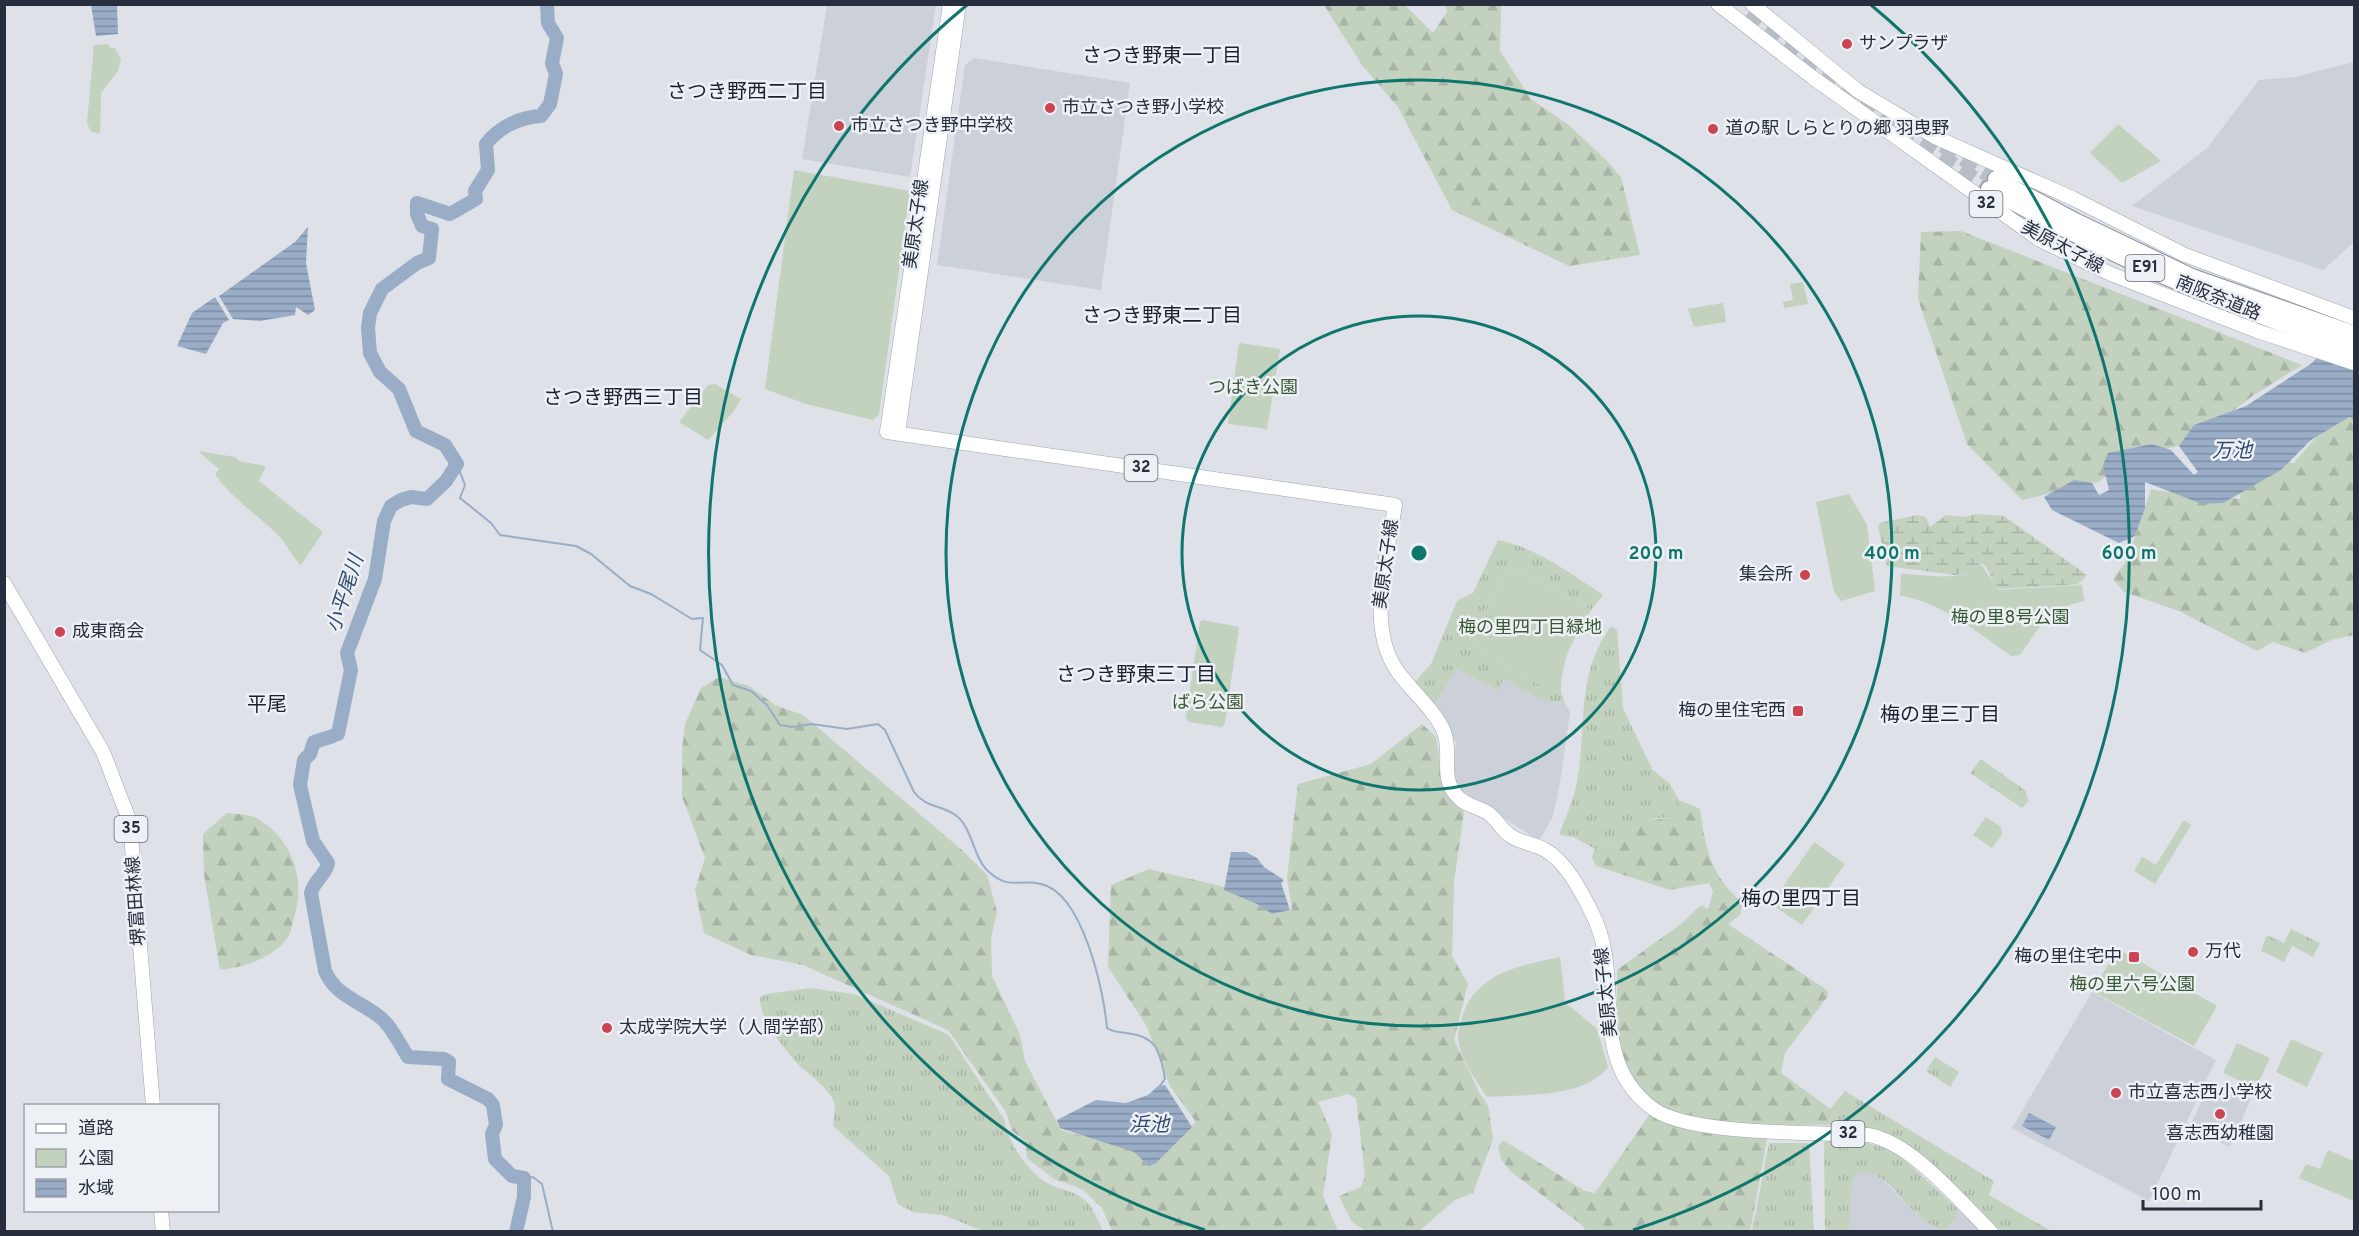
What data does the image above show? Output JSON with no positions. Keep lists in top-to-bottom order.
{
  "streets": {
    "highway": ["E91", "南阪奈道路"],
    "main road": [
      "32",
      "美原太子線",
      "35",
      "堺富田林線"
    ]
  },
  "districts": [
    "さつき野東一丁目",
    "さつき野西二丁目",
    "さつき野東二丁目",
    "さつき野西三丁目",
    "さつき野東三丁目",
    "平尾",
    "梅の里三丁目",
    "梅の里四丁目"
  ],
  "water": ["万池", "小平尾川", "浜池"],
  "parks": [
    "つばき公園",
    "梅の里8号公園",
    "梅の里四丁目緑地",
    "ばら公園",
    "梅の里六号公園"
  ],
  "places": {
    "other": [
      "サンプラザ",
      "市立さつき野小学校",
      "市立さつき野中学校",
      "道の駅 しらとりの郷 羽曳野",
      "集会所",
      "成東商会",
      "万代",
      "太成学院大学（人間学部）",
      "市立喜志西小学校",
      "喜志西幼稚園"
    ],
    "transit": ["梅の里住宅西", "梅の里住宅中"]
  },
  "legend": ["道路", "公園", "水域"],
  "scale_bar": "100 m",
  "rings": ["200 m", "400 m", "600 m"]
}
